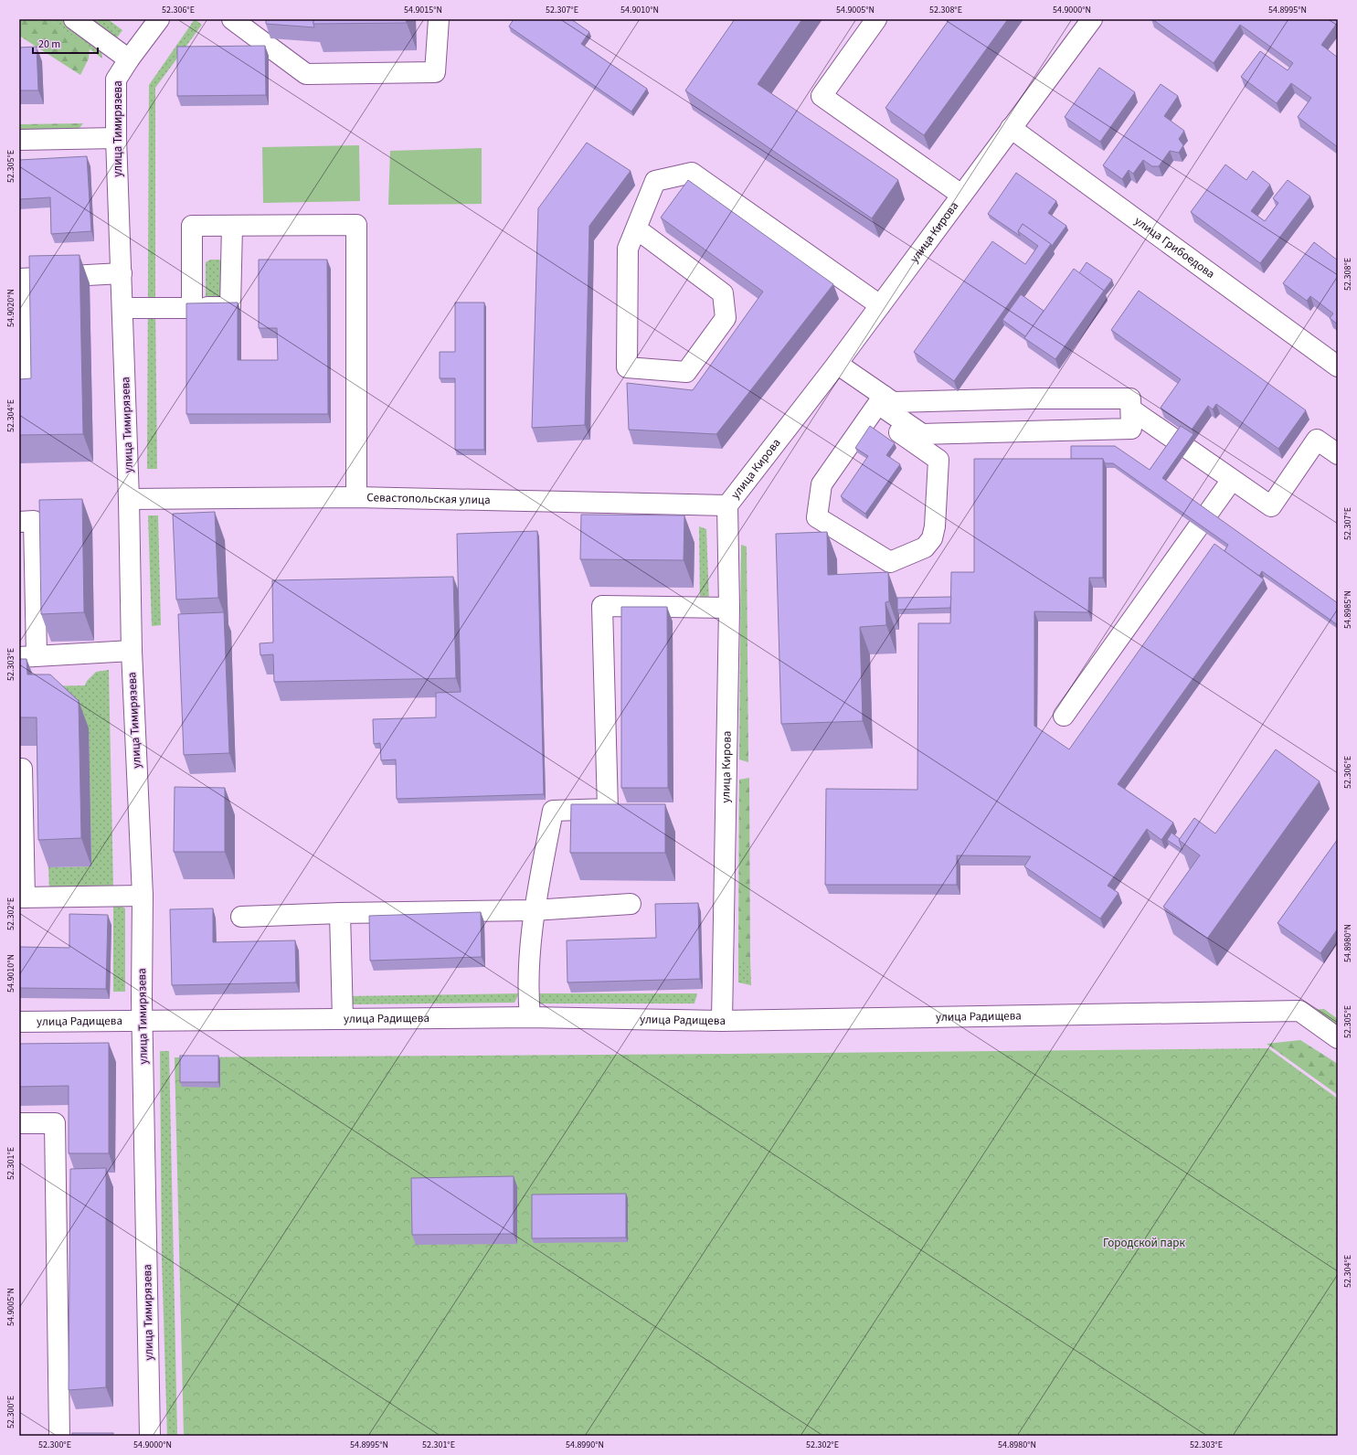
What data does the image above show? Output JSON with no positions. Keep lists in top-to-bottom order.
{
  "streets": {
    "street": [
      "улица Тимирязева",
      "улица Кирова",
      "улица Грибоедова",
      "Севастопольская улица",
      "улица Радищева"
    ]
  },
  "crossings": [
    ["улица Тимирязева", "Севастопольская улица"],
    ["улица Тимирязева", "улица Радищева"],
    ["улица Кирова", "улица Грибоедова"],
    ["улица Кирова", "Севастопольская улица"],
    ["улица Кирова", "улица Радищева"]
  ],
  "parks": ["Городской парк"],
  "scale_bar": "20 m",
  "coordinates": [
    "52.306°E",
    "54.9015°N",
    "52.307°E",
    "54.9010°N",
    "54.9005°N",
    "52.308°E",
    "54.9000°N",
    "54.8995°N",
    "52.305°E",
    "54.9020°N",
    "52.304°E",
    "54.8985°N",
    "52.303°E",
    "52.302°E",
    "54.8980°N",
    "52.301°E",
    "52.300°E",
    "54.8990°N"
  ]
}
